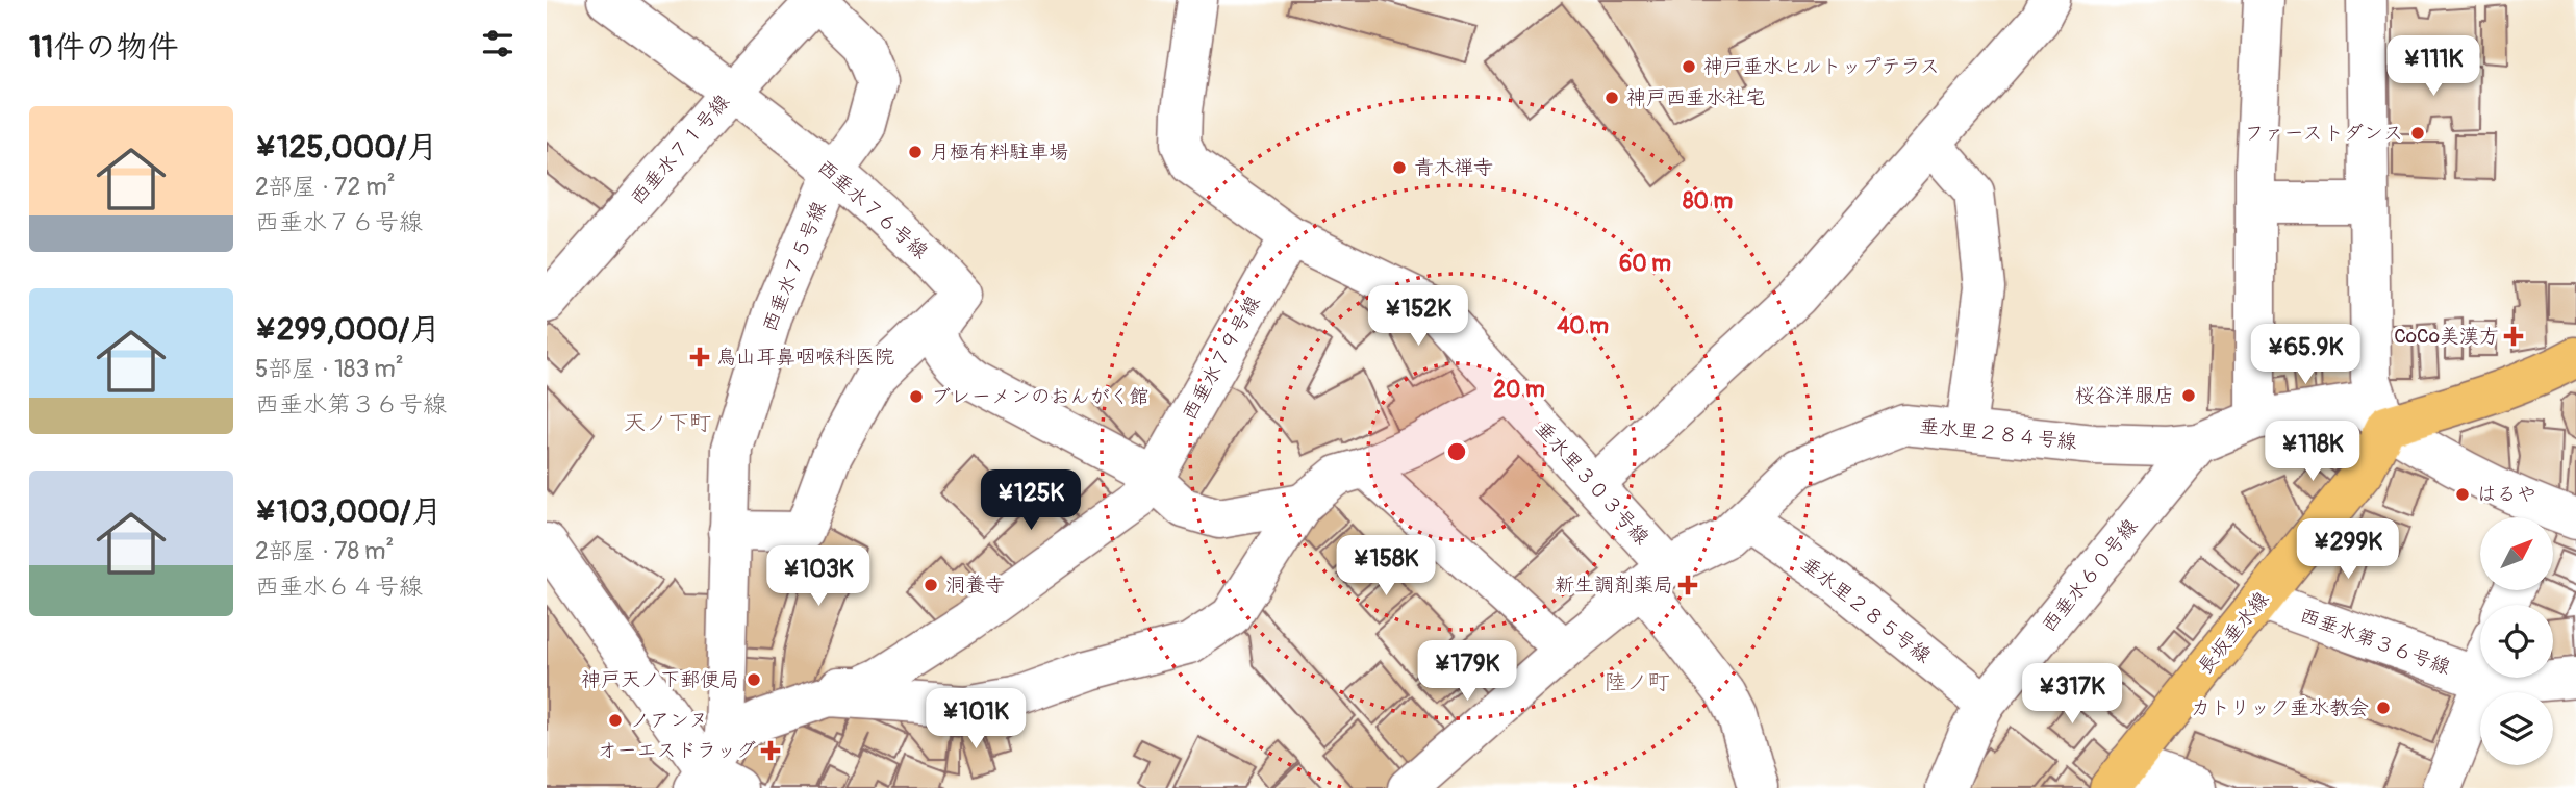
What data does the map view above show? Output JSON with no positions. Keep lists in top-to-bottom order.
{
  "streets": {
    "main road": ["長坂垂水線"],
    "street": [
      "西垂水７１号線",
      "西垂水７６号線",
      "西垂水７５号線",
      "西垂水７９号線",
      "垂水里２８４号線",
      "垂水里３０３号線",
      "西垂水６０号線",
      "垂水里２８５号線",
      "西垂水第３６号線"
    ]
  },
  "crossings": [
    ["西垂水７１号線", "西垂水７６号線"],
    ["西垂水７１号線", "西垂水７５号線"],
    ["西垂水７６号線", "西垂水７５号線"],
    ["西垂水７５号線", "西垂水７９号線"],
    ["西垂水７９号線", "垂水里３０３号線"],
    ["垂水里２８４号線", "垂水里３０３号線"],
    ["垂水里２８４号線", "西垂水６０号線"],
    ["垂水里２８４号線", "垂水里２８５号線"],
    ["西垂水６０号線", "垂水里２８５号線"],
    ["長坂垂水線", "西垂水第３６号線"]
  ],
  "districts": ["天ノ下町", "陸ノ町"],
  "places": {
    "other": [
      "神戸垂水ヒルトップテラス",
      "神戸西垂水社宅",
      "ファーストダンス",
      "月極有料駐車場",
      "青木禅寺",
      "桜谷洋服店",
      "ブレーメンのおんがく館",
      "はるや",
      "洞養寺",
      "神戸天ノ下郵便局",
      "カトリック垂水教会",
      "ノアンヌ"
    ],
    "health": [
      "CoCo美漢方",
      "鳥山耳鼻咽喉科医院",
      "新生調剤薬局",
      "オーエスドラッグ"
    ]
  },
  "north": "top right",
  "page": {
    "heading": "11件の物件",
    "price": [
      "¥111K",
      "¥152K",
      "¥65.9K",
      "¥118K",
      "¥125K",
      "¥299K",
      "¥158K",
      "¥103K",
      "¥179K",
      "¥317K",
      "¥101K"
    ],
    "list": [
      {
        "name": "¥125,000/月",
        "note": "2部屋 · 72 m² · 西垂水７６号線"
      },
      {
        "name": "¥299,000/月",
        "note": "5部屋 · 183 m² · 西垂水第３６号線"
      },
      {
        "name": "¥103,000/月",
        "note": "2部屋 · 78 m² · 西垂水６４号線"
      }
    ]
  },
  "rings": [
    "80 m",
    "60 m",
    "40 m",
    "20 m"
  ]
}
